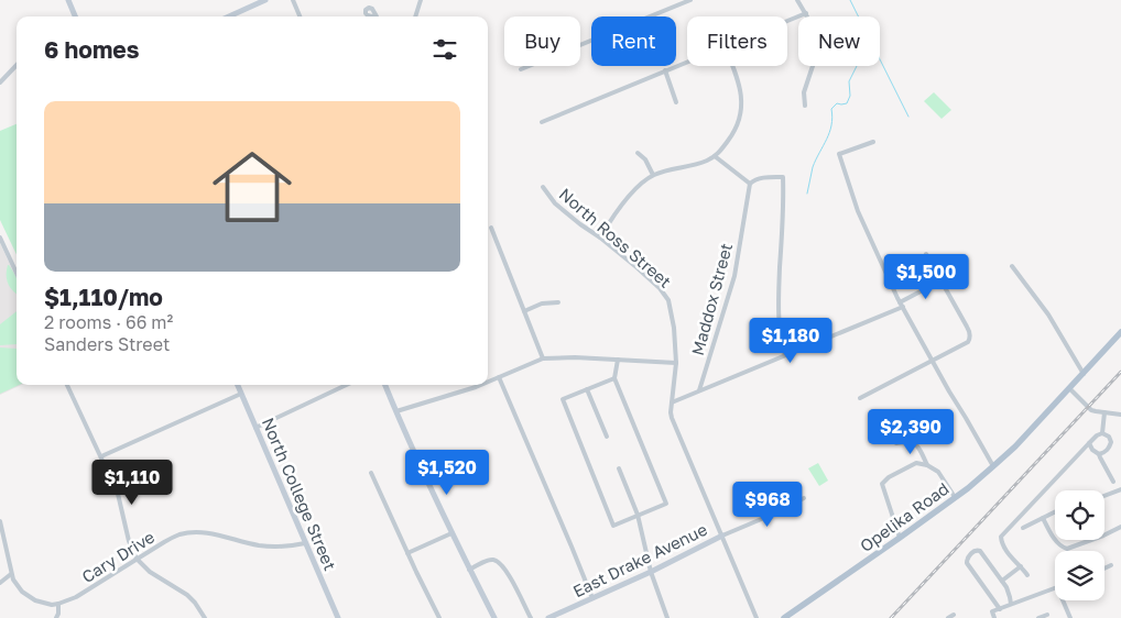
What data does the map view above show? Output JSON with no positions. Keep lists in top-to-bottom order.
{
  "streets": {
    "main road": ["Opelika Road"],
    "street": [
      "North Ross Street",
      "Maddox Street",
      "North College Street",
      "Cary Drive",
      "East Drake Avenue"
    ]
  },
  "crossings": [
    ["North Ross Street", "East Drake Avenue"],
    ["North College Street", "Cary Drive"]
  ],
  "page": {
    "chip": [
      "Buy",
      "Rent",
      "Filters",
      "New"
    ],
    "heading": "6 homes",
    "list": [
      {
        "name": "$1,110/mo",
        "note": "2 rooms · 66 m² · Sanders Street"
      }
    ],
    "price": [
      "$1,500",
      "$1,180",
      "$2,390",
      "$1,520",
      "$1,110",
      "$968"
    ]
  }
}
